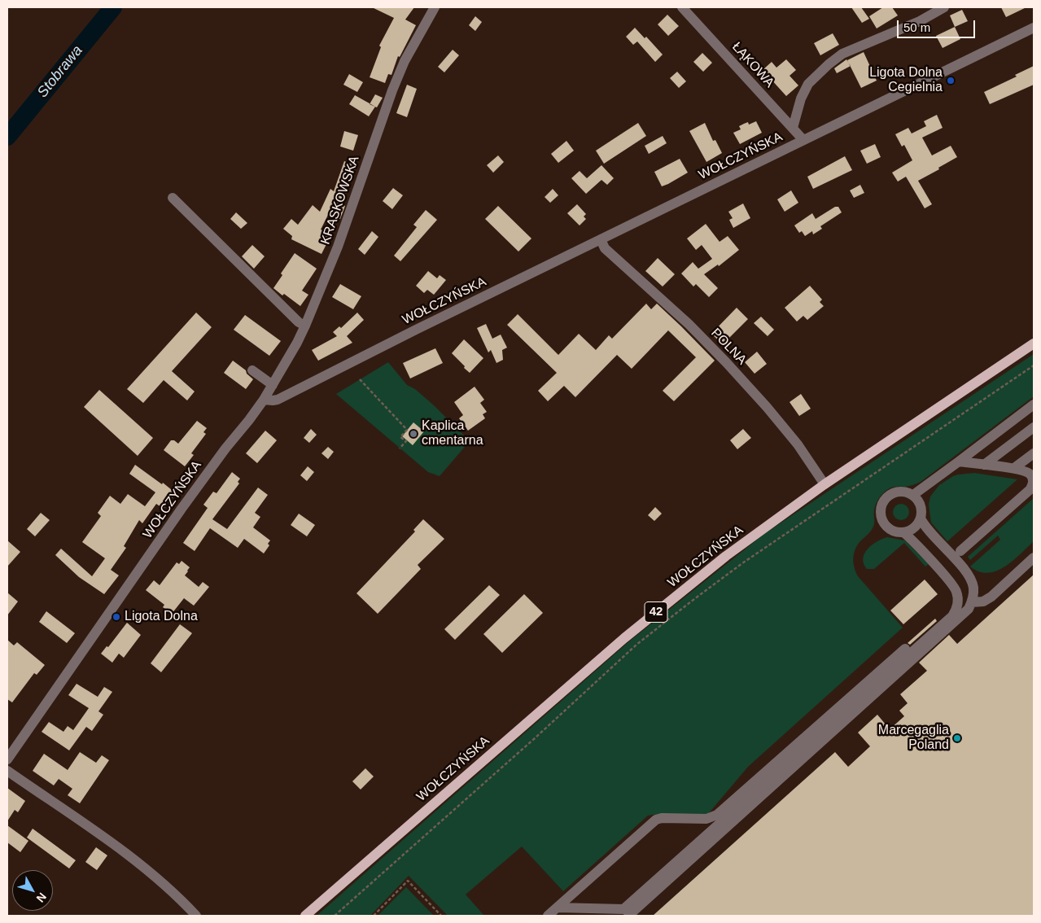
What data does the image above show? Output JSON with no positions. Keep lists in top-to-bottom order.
{
  "streets": {
    "main road": ["WOŁCZYŃSKA", "42"],
    "street": ["ŁĄKOWA", "KRASKOWSKA", "POLNA"]
  },
  "crossings": [
    ["ŁĄKOWA", "WOŁCZYŃSKA"],
    ["WOŁCZYŃSKA", "KRASKOWSKA"],
    ["WOŁCZYŃSKA", "POLNA"]
  ],
  "water": ["Stobrawa"],
  "places": [
    "Ligota Dolna Cegielnia",
    "Kaplica cmentarna",
    "Ligota Dolna",
    "Marcegaglia Poland"
  ],
  "scale_bar": "50 m",
  "north": "bottom right"
}
